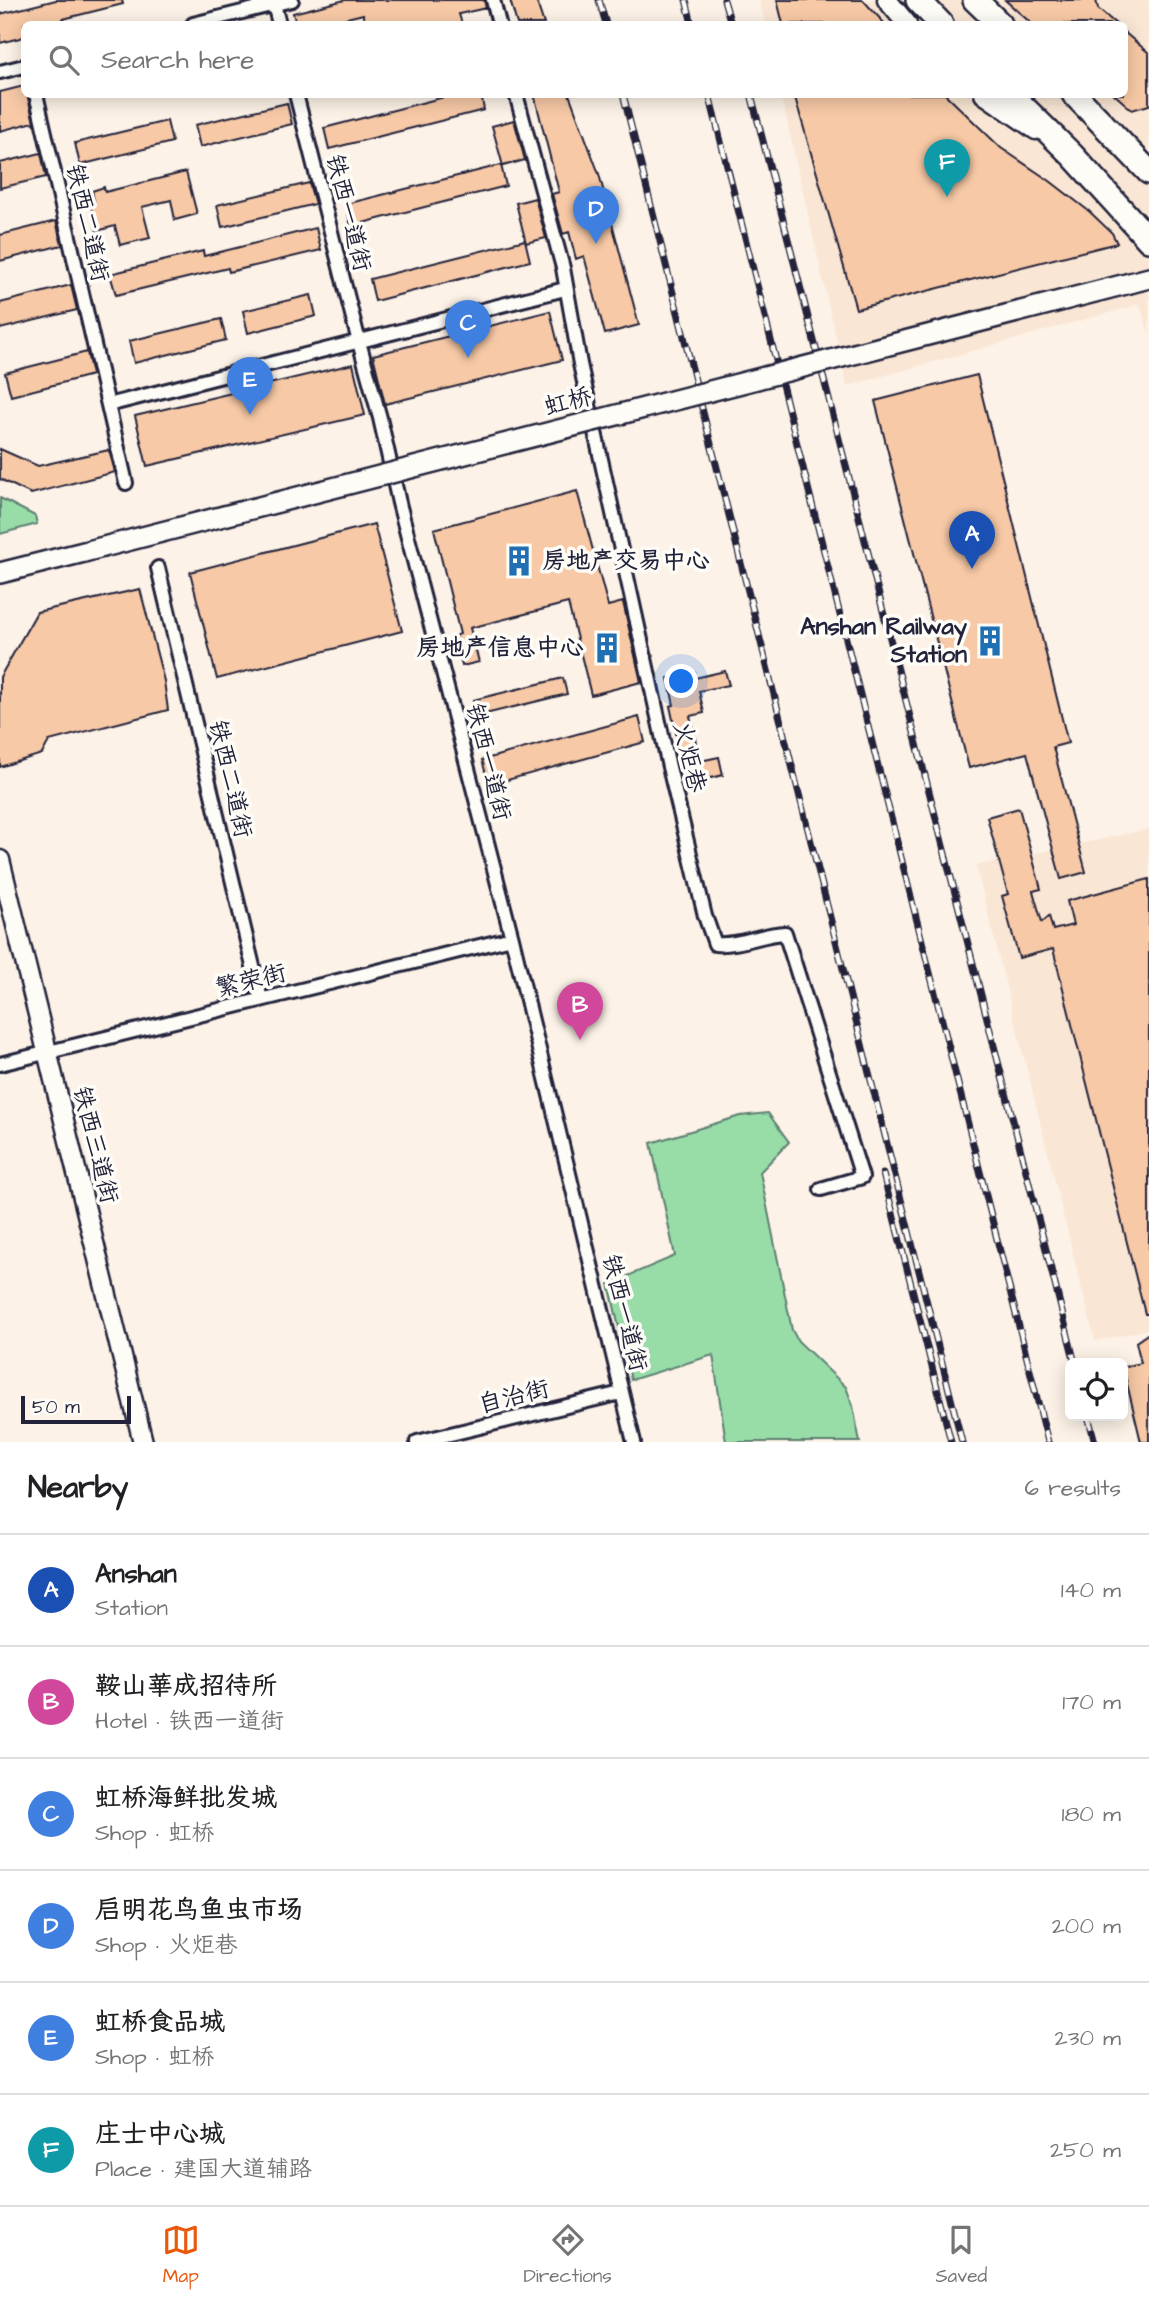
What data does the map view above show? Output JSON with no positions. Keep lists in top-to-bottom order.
{
  "streets": {
    "main road": ["虹桥", "铁西三道街"],
    "street": [
      "铁西一道街",
      "铁西二道街",
      "火炬巷",
      "繁荣街",
      "自治街"
    ]
  },
  "crossings": [
    ["铁西一道街", "繁荣街"],
    ["铁西一道街", "自治街"],
    ["铁西二道街", "繁荣街"],
    ["繁荣街", "铁西三道街"]
  ],
  "places": {
    "building": ["房地产交易中心", "Anshan Railway Station", "房地产信息中心"]
  },
  "scale_bar": "50 m",
  "page": {
    "search": "Search here",
    "pins": [
      "F",
      "D",
      "C",
      "E",
      "A",
      "B"
    ],
    "scale": "50 m",
    "heading": ["Nearby", "6 results"],
    "list": [
      {
        "mark": "A",
        "name": "Anshan",
        "note": "Station",
        "value": "140 m"
      },
      {
        "mark": "B",
        "name": "鞍山華成招待所",
        "note": "Hotel · 铁西一道街",
        "value": "170 m"
      },
      {
        "mark": "C",
        "name": "虹桥海鲜批发城",
        "note": "Shop · 虹桥",
        "value": "180 m"
      },
      {
        "mark": "D",
        "name": "启明花鸟鱼虫市场",
        "note": "Shop · 火炬巷",
        "value": "200 m"
      },
      {
        "mark": "E",
        "name": "虹桥食品城",
        "note": "Shop · 虹桥",
        "value": "230 m"
      },
      {
        "mark": "F",
        "name": "庄士中心城",
        "note": "Place · 建国大道辅路",
        "value": "250 m"
      }
    ],
    "nav": ["Map", "Directions", "Saved"]
  }
}
